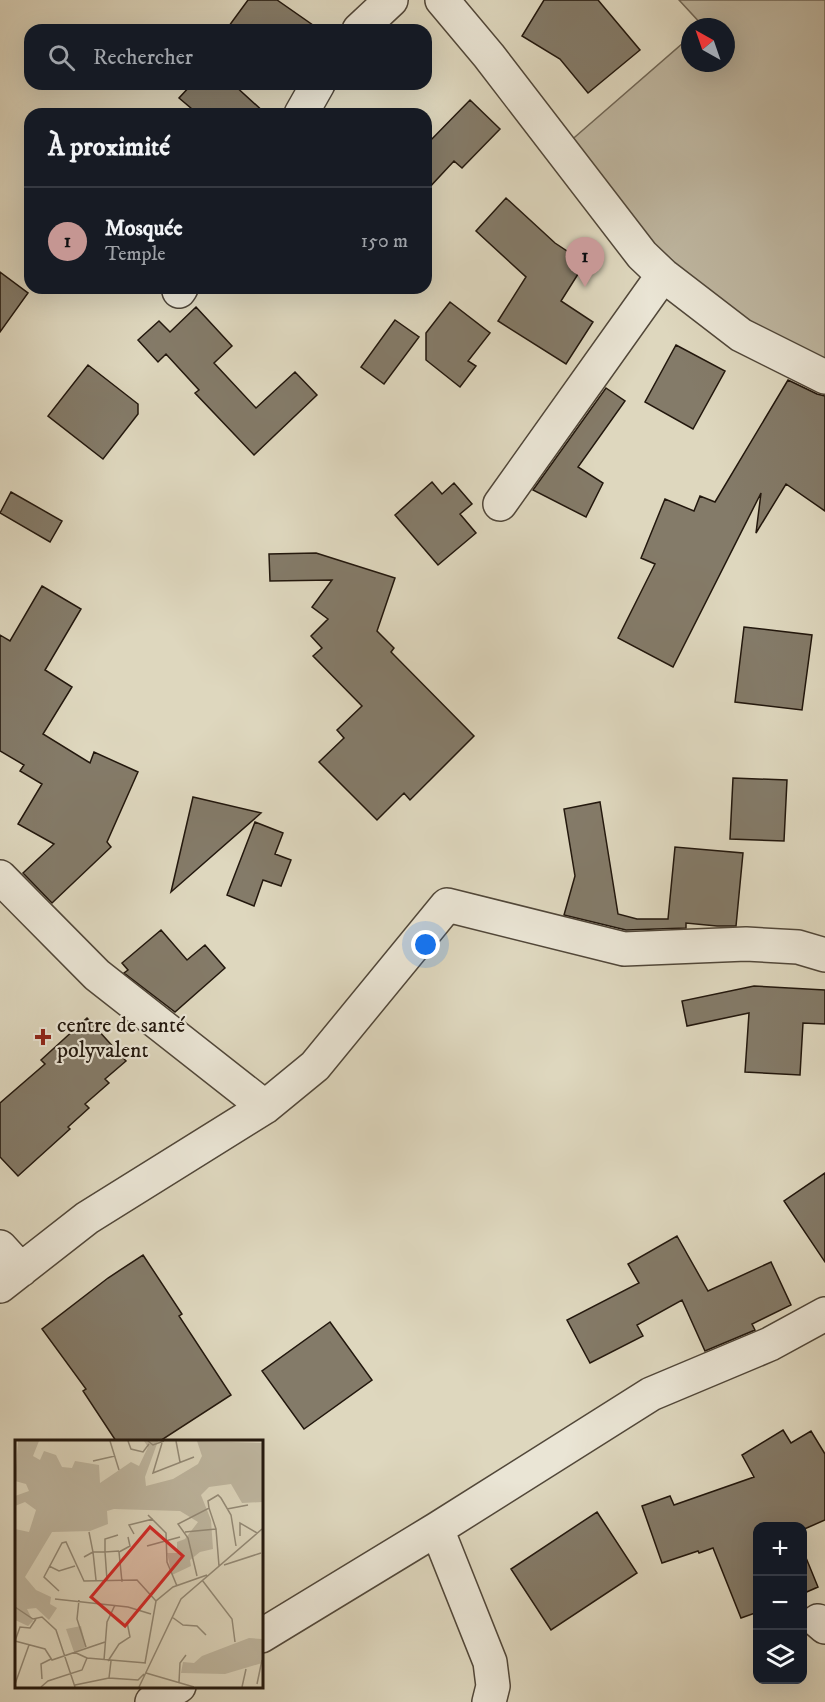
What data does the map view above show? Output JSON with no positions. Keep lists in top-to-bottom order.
{
  "places": {
    "health": ["centre de santé polyvalent"]
  },
  "north": "top left",
  "page": {
    "search": "Rechercher",
    "heading": "À proximité",
    "list": [
      {
        "mark": "1",
        "name": "Mosquée",
        "note": "Temple",
        "value": "150 m"
      }
    ],
    "pins": "1",
    "map_buttons": ["+", "−"]
  }
}
